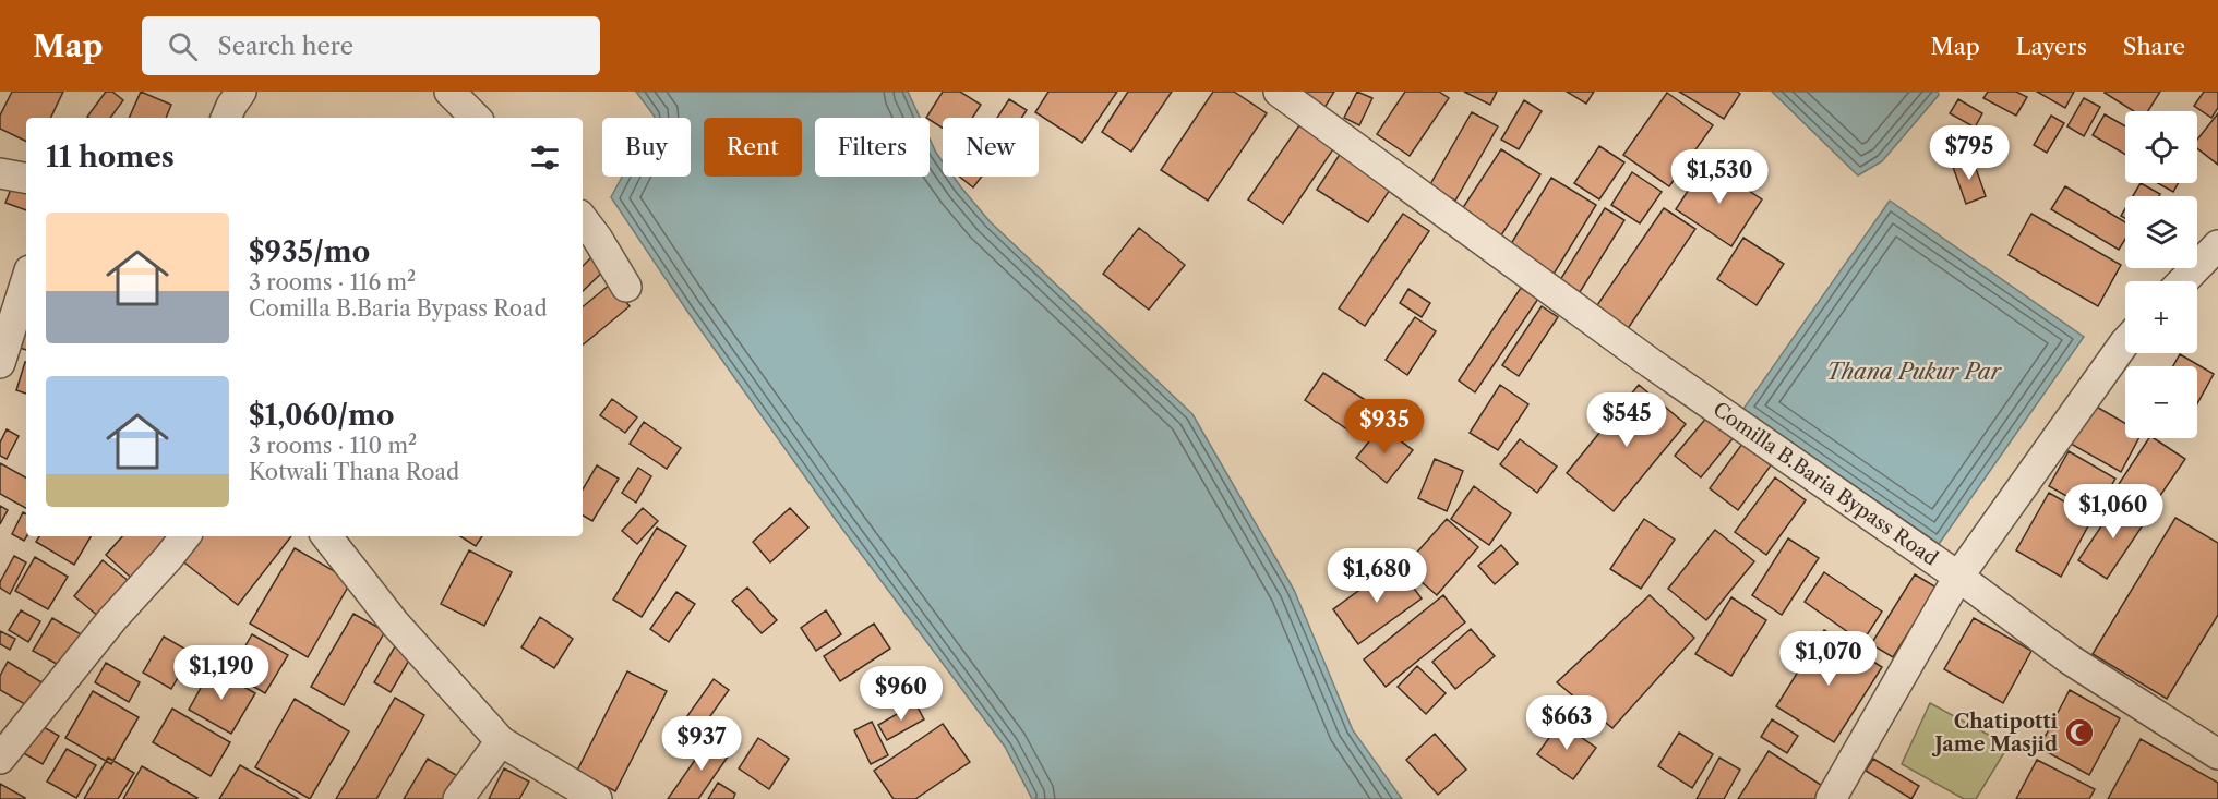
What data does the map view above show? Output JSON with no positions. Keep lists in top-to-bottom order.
{
  "streets": {
    "street": ["Comilla B.Baria Bypass Road"]
  },
  "water": ["Thana Pukur Par"],
  "places": {
    "mosque": ["Chatipotti Jame Masjid"]
  },
  "page": {
    "header": "Map",
    "search": "Search here",
    "nav": ["Map", "Layers", "Share"],
    "map_buttons": ["+", "−"],
    "chip": [
      "Buy",
      "Rent",
      "Filters",
      "New"
    ],
    "heading": "11 homes",
    "price": [
      "$795",
      "$1,530",
      "$545",
      "$935",
      "$1,060",
      "$1,680",
      "$1,070",
      "$1,190",
      "$960",
      "$663",
      "$937"
    ],
    "list": [
      {
        "name": "$935/mo",
        "note": "3 rooms · 116 m² · Comilla B.Baria Bypass Road"
      },
      {
        "name": "$1,060/mo",
        "note": "3 rooms · 110 m² · Kotwali Thana Road"
      }
    ]
  }
}
